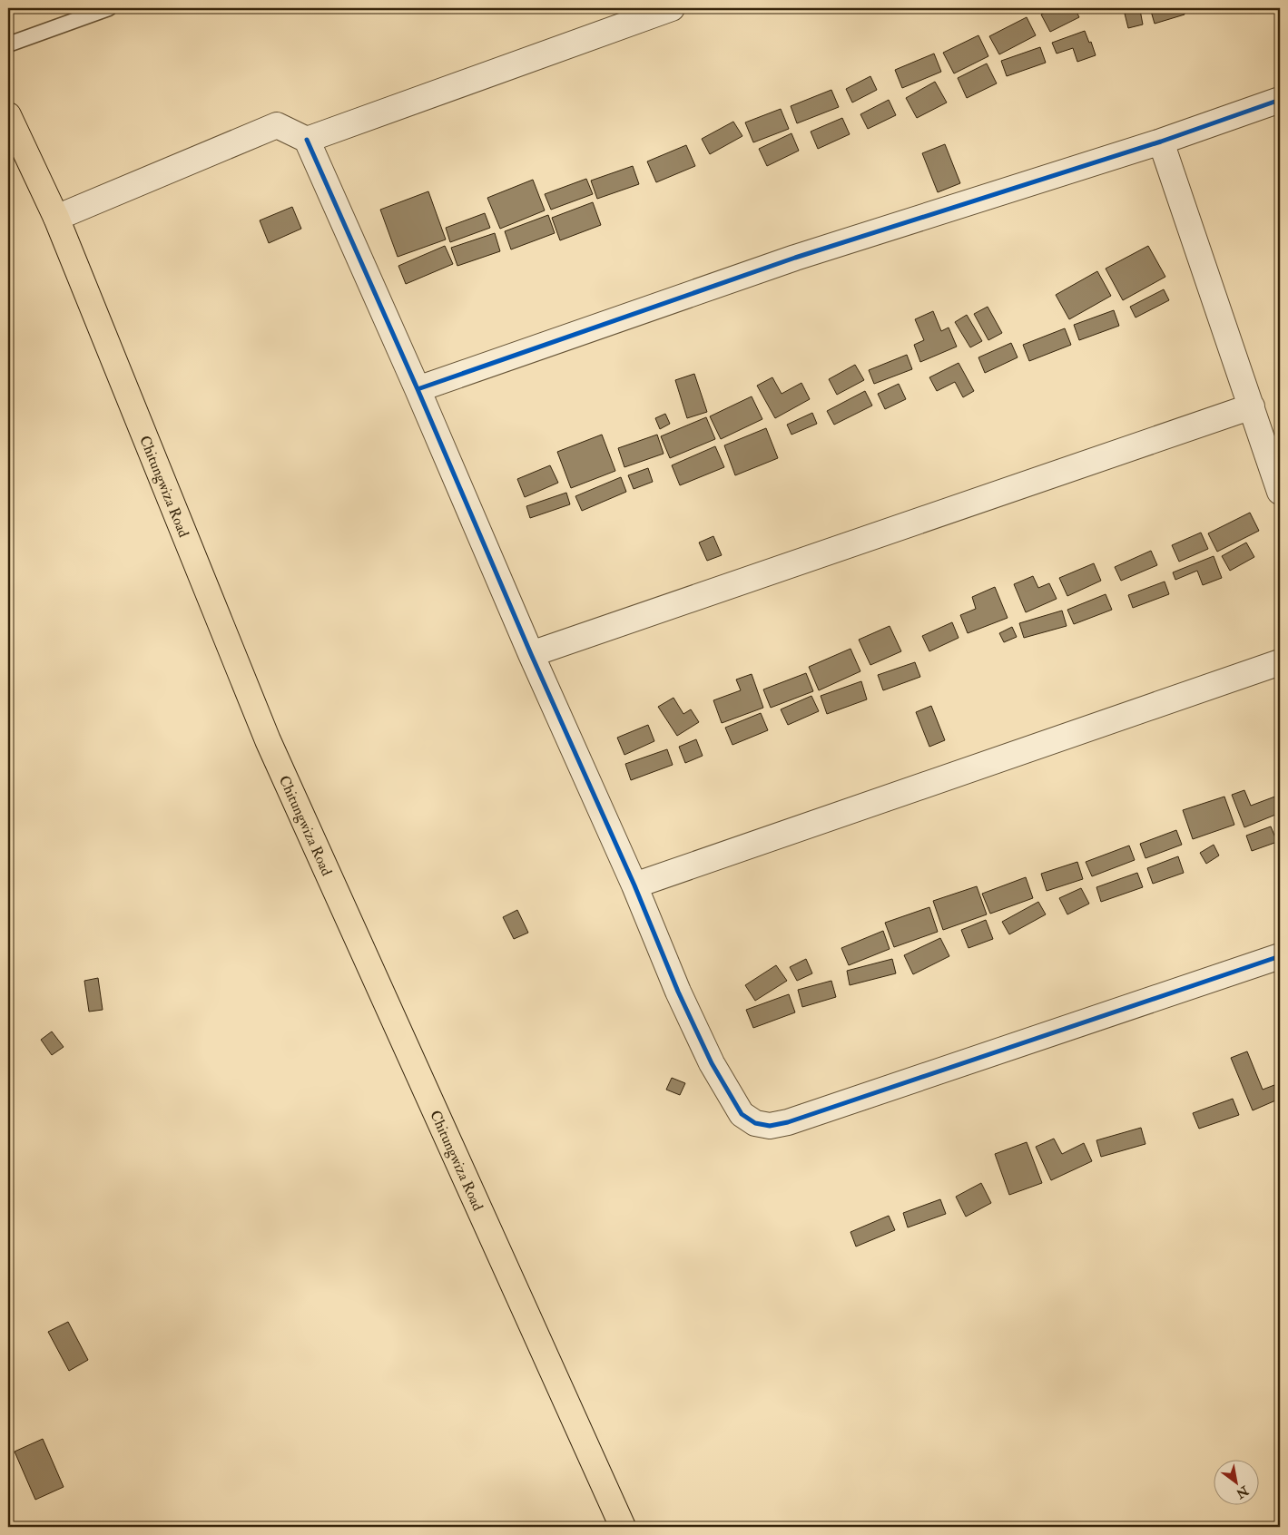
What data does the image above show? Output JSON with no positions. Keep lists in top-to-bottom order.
{
  "streets": {
    "main road": ["Chitungwiza Road"]
  },
  "north": "bottom right"
}
